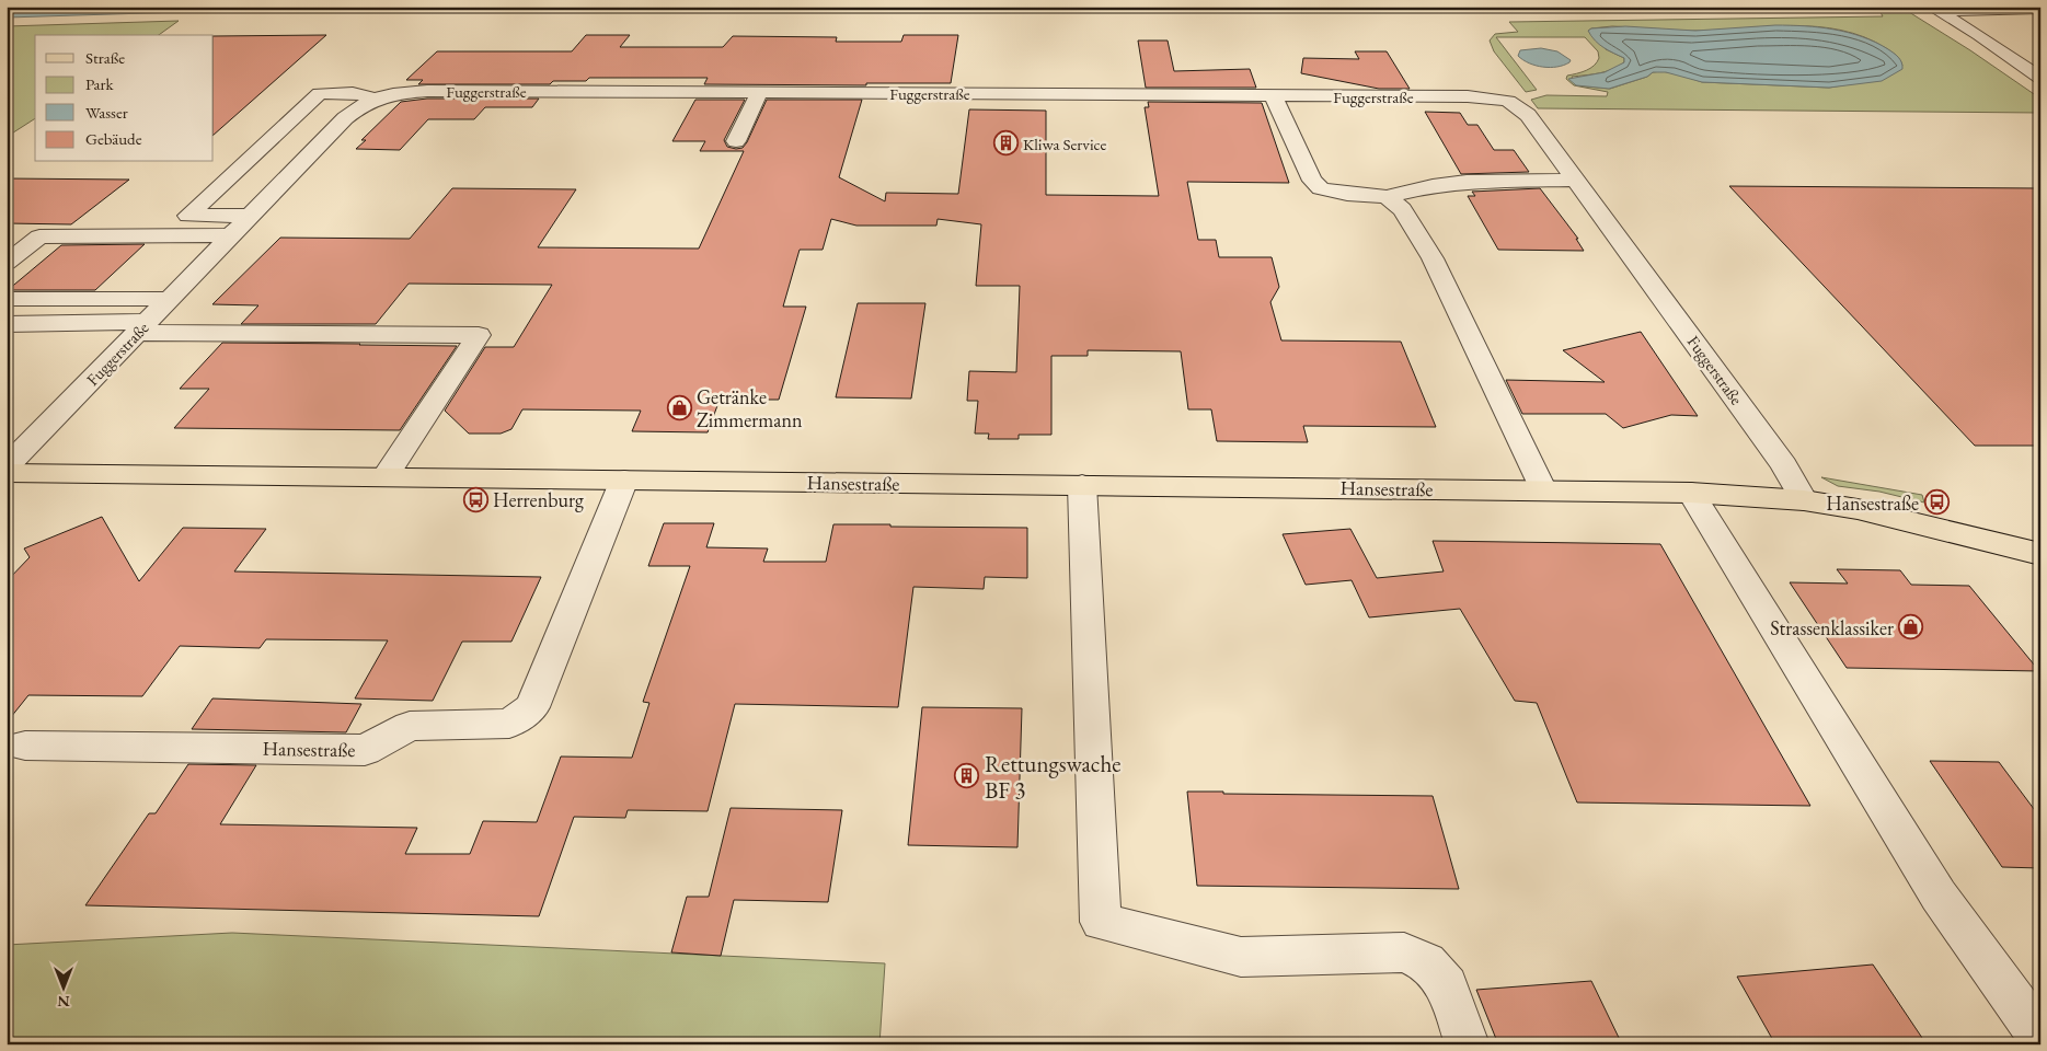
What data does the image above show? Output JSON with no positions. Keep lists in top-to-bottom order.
{
  "streets": {
    "main road": ["Hansestraße"],
    "street": ["Fuggerstraße"]
  },
  "crossings": [
    ["Fuggerstraße", "Hansestraße"]
  ],
  "places": {
    "building": ["Kliwa Service", "Rettungswache BF 3"],
    "shop": ["Getränke Zimmermann", "Strassenklassiker"],
    "bus stop": ["Herrenburg", "Hansestraße"]
  },
  "legend": [
    "Straße",
    "Park",
    "Wasser",
    "Gebäude"
  ],
  "north": "bottom"
}
